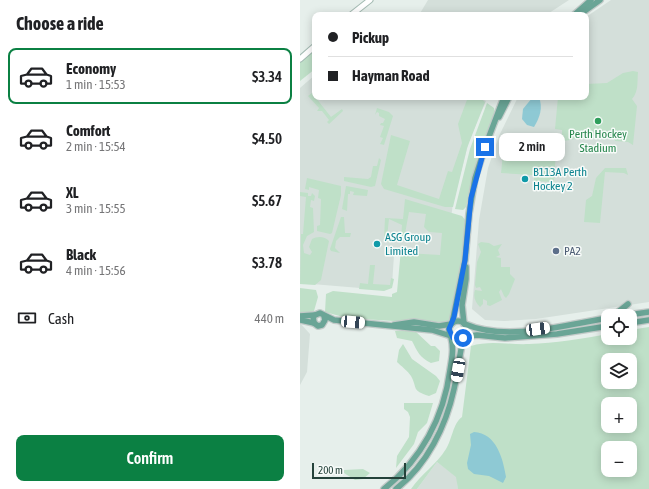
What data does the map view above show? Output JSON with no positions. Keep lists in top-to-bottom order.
{
  "places": [
    "Perth Hockey Stadium",
    "B113A Perth Hockey 2",
    "ASG Group Limited",
    "PA2"
  ],
  "scale_bar": "200 m",
  "page": {
    "heading": "Choose a ride",
    "banner": ["Pickup", "Hayman Road"],
    "list": [
      {
        "name": "Economy",
        "note": "1 min · 15:53",
        "value": "$3.34"
      },
      {
        "name": "Comfort",
        "note": "2 min · 15:54",
        "value": "$4.50"
      },
      {
        "name": "XL",
        "note": "3 min · 15:55",
        "value": "$5.67"
      },
      {
        "name": "Black",
        "note": "4 min · 15:56",
        "value": "$3.78"
      }
    ],
    "bubble": "2 min",
    "pay": ["Cash", "440 m"],
    "map_buttons": ["+", "−"],
    "buttons": "Confirm",
    "scale": "200 m"
  }
}
